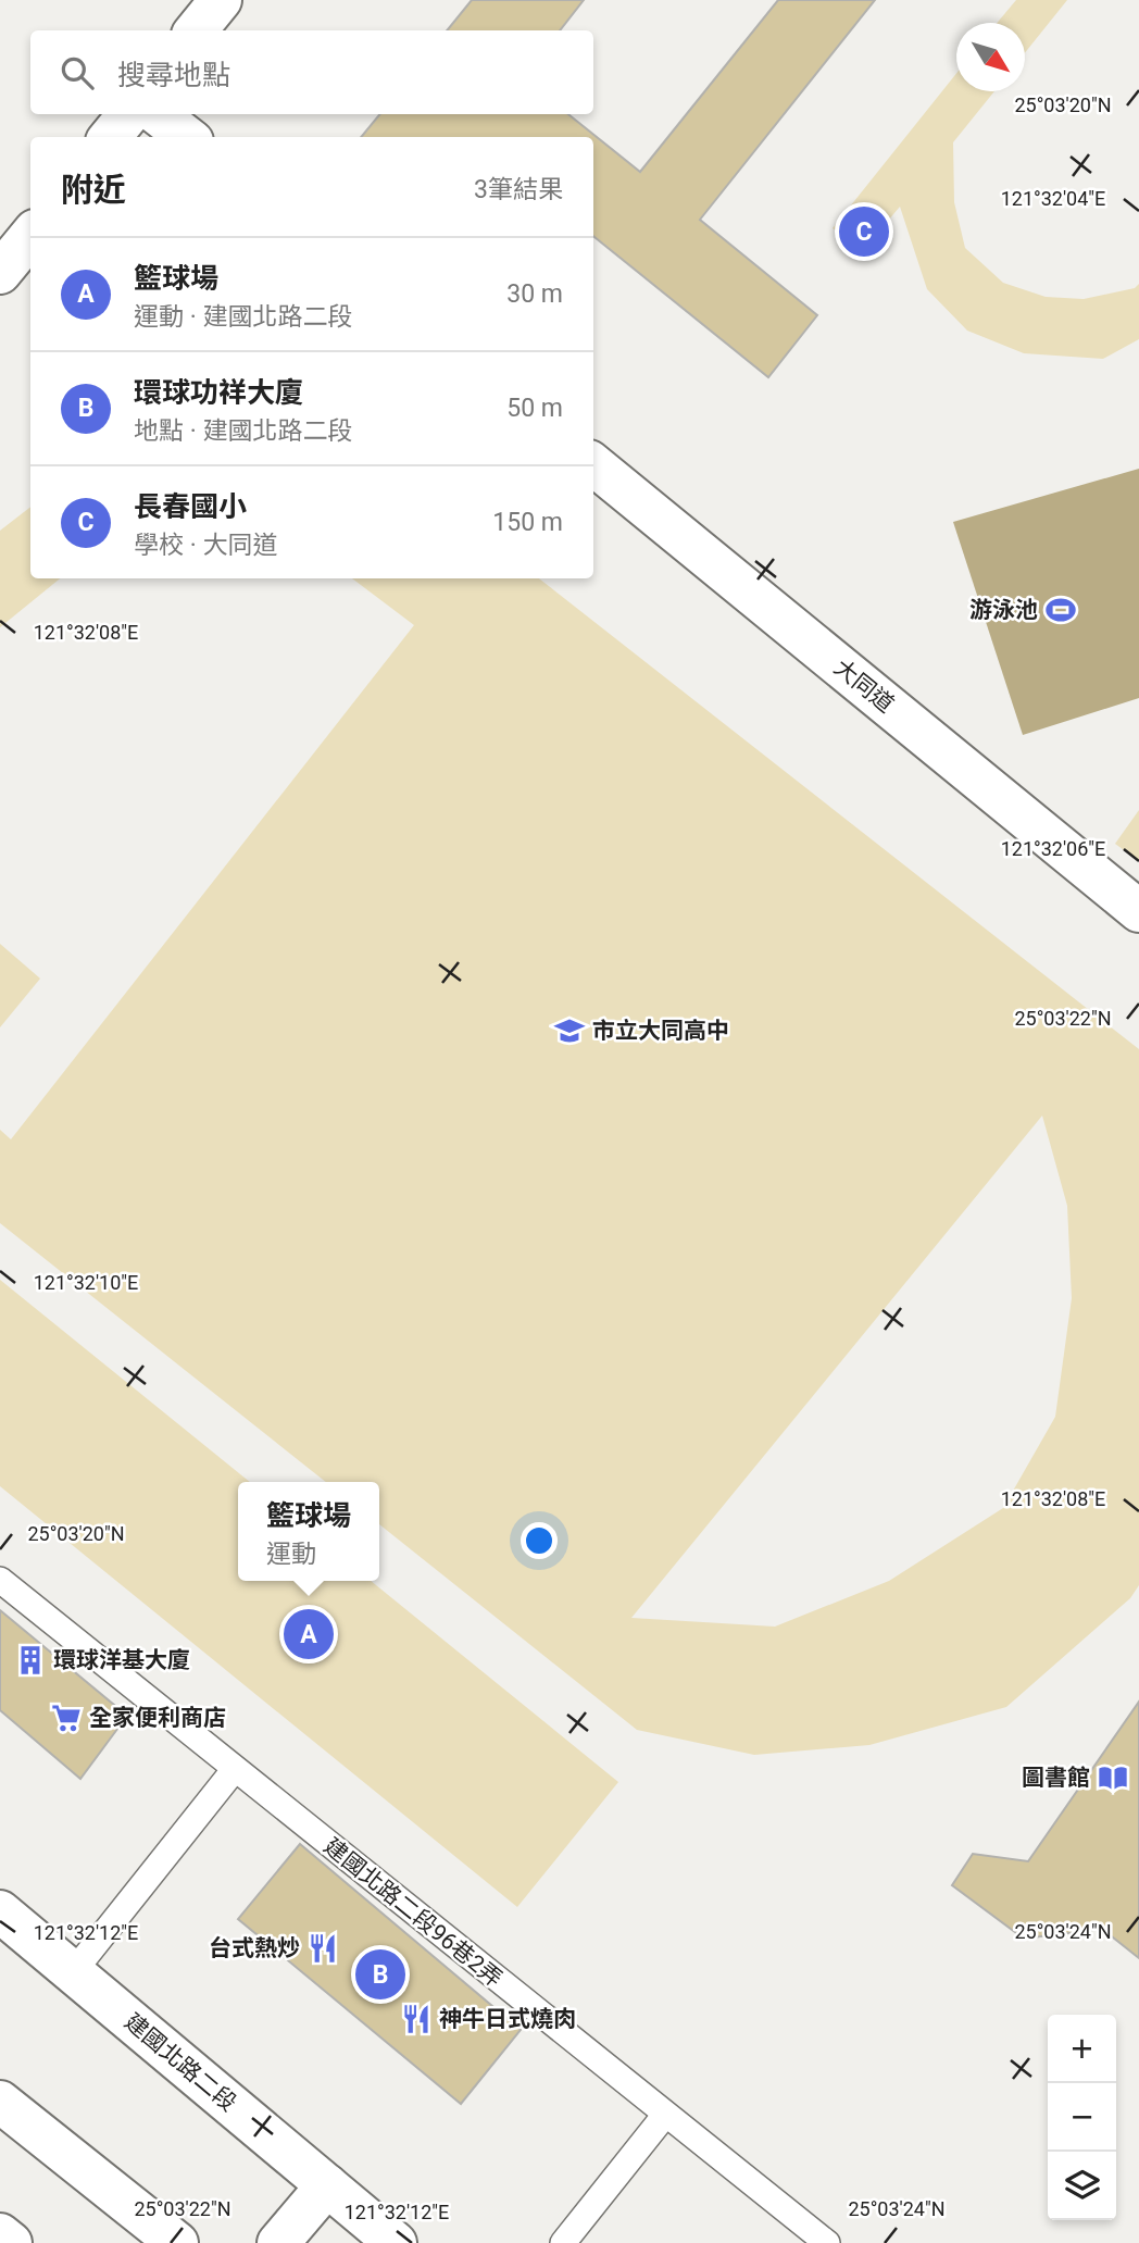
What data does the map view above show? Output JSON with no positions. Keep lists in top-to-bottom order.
{
  "streets": {
    "main road": ["大同道", "建國北路二段"],
    "lane": ["建國北路二段96巷2弄"]
  },
  "places": {
    "sports": ["游泳池"],
    "school or university": ["市立大同高中"],
    "building": ["環球洋基大廈"],
    "supermarket": ["全家便利商店"],
    "library": ["圖書館"],
    "restaurant": ["台式熱炒", "神牛日式燒肉"]
  },
  "north": "bottom right",
  "page": {
    "search": "搜尋地點",
    "heading": ["附近", "3筆結果"],
    "pins": ["C", "A", "B"],
    "list": [
      {
        "mark": "A",
        "name": "籃球場",
        "note": "運動 · 建國北路二段",
        "value": "30 m"
      },
      {
        "mark": "B",
        "name": "環球功祥大廈",
        "note": "地點 · 建國北路二段",
        "value": "50 m"
      },
      {
        "mark": "C",
        "name": "長春國小",
        "note": "學校 · 大同道",
        "value": "150 m"
      }
    ],
    "popup": ["籃球場", "運動"],
    "map_buttons": ["+", "−"]
  },
  "coordinates": [
    "25°03'20\"N",
    "121°32'04\"E",
    "121°32'08\"E",
    "121°32'06\"E",
    "25°03'22\"N",
    "121°32'10\"E",
    "25°03'24\"N",
    "121°32'12\"E"
  ]
}
